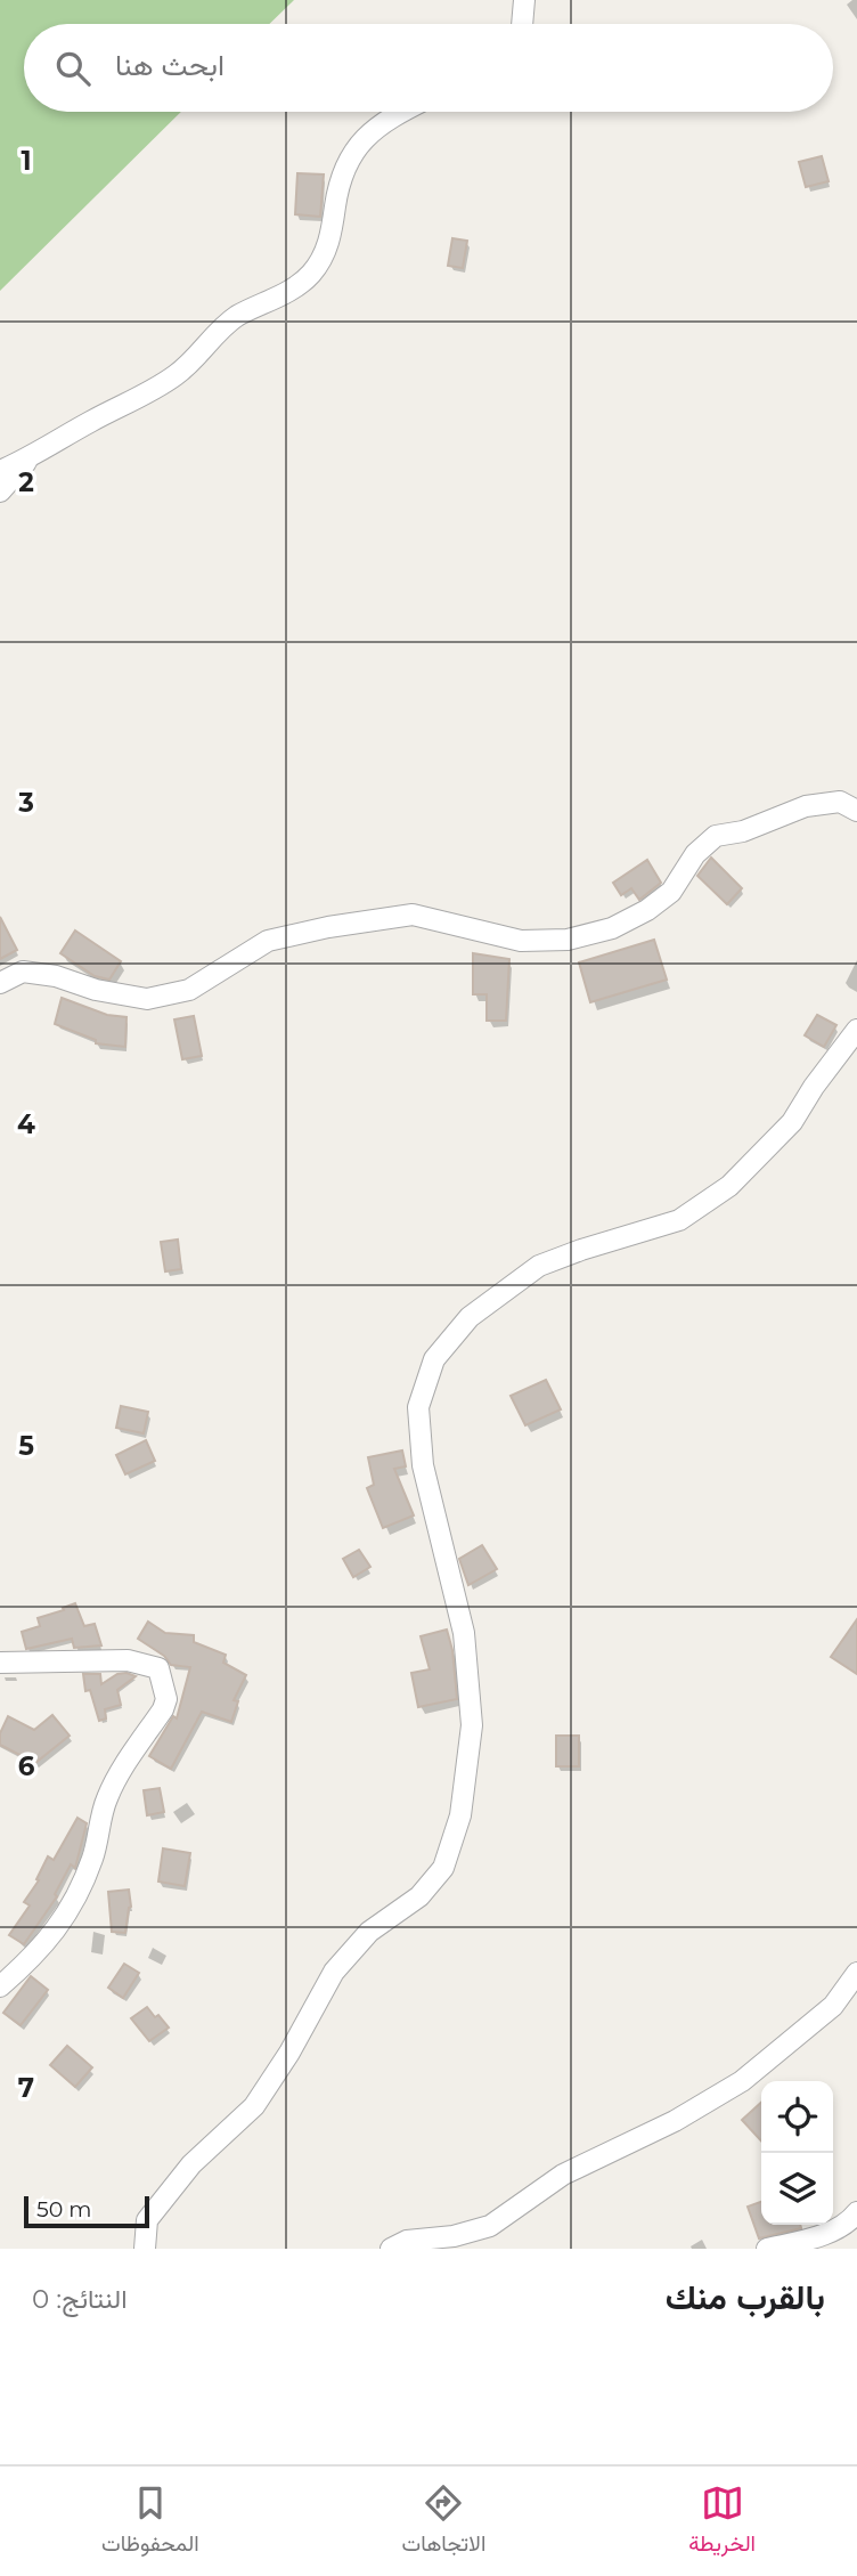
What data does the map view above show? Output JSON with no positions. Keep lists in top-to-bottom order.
{
  "scale_bar": "50 m",
  "page": {
    "search": "ابحث هنا",
    "scale": "50 m",
    "heading": ["بالقرب منك", "النتائج: 0"],
    "nav": ["الخريطة", "الاتجاهات", "المحفوظات"]
  },
  "grid": {
    "rows": [
      "1",
      "2",
      "3",
      "4",
      "5",
      "6",
      "7"
    ]
  }
}
